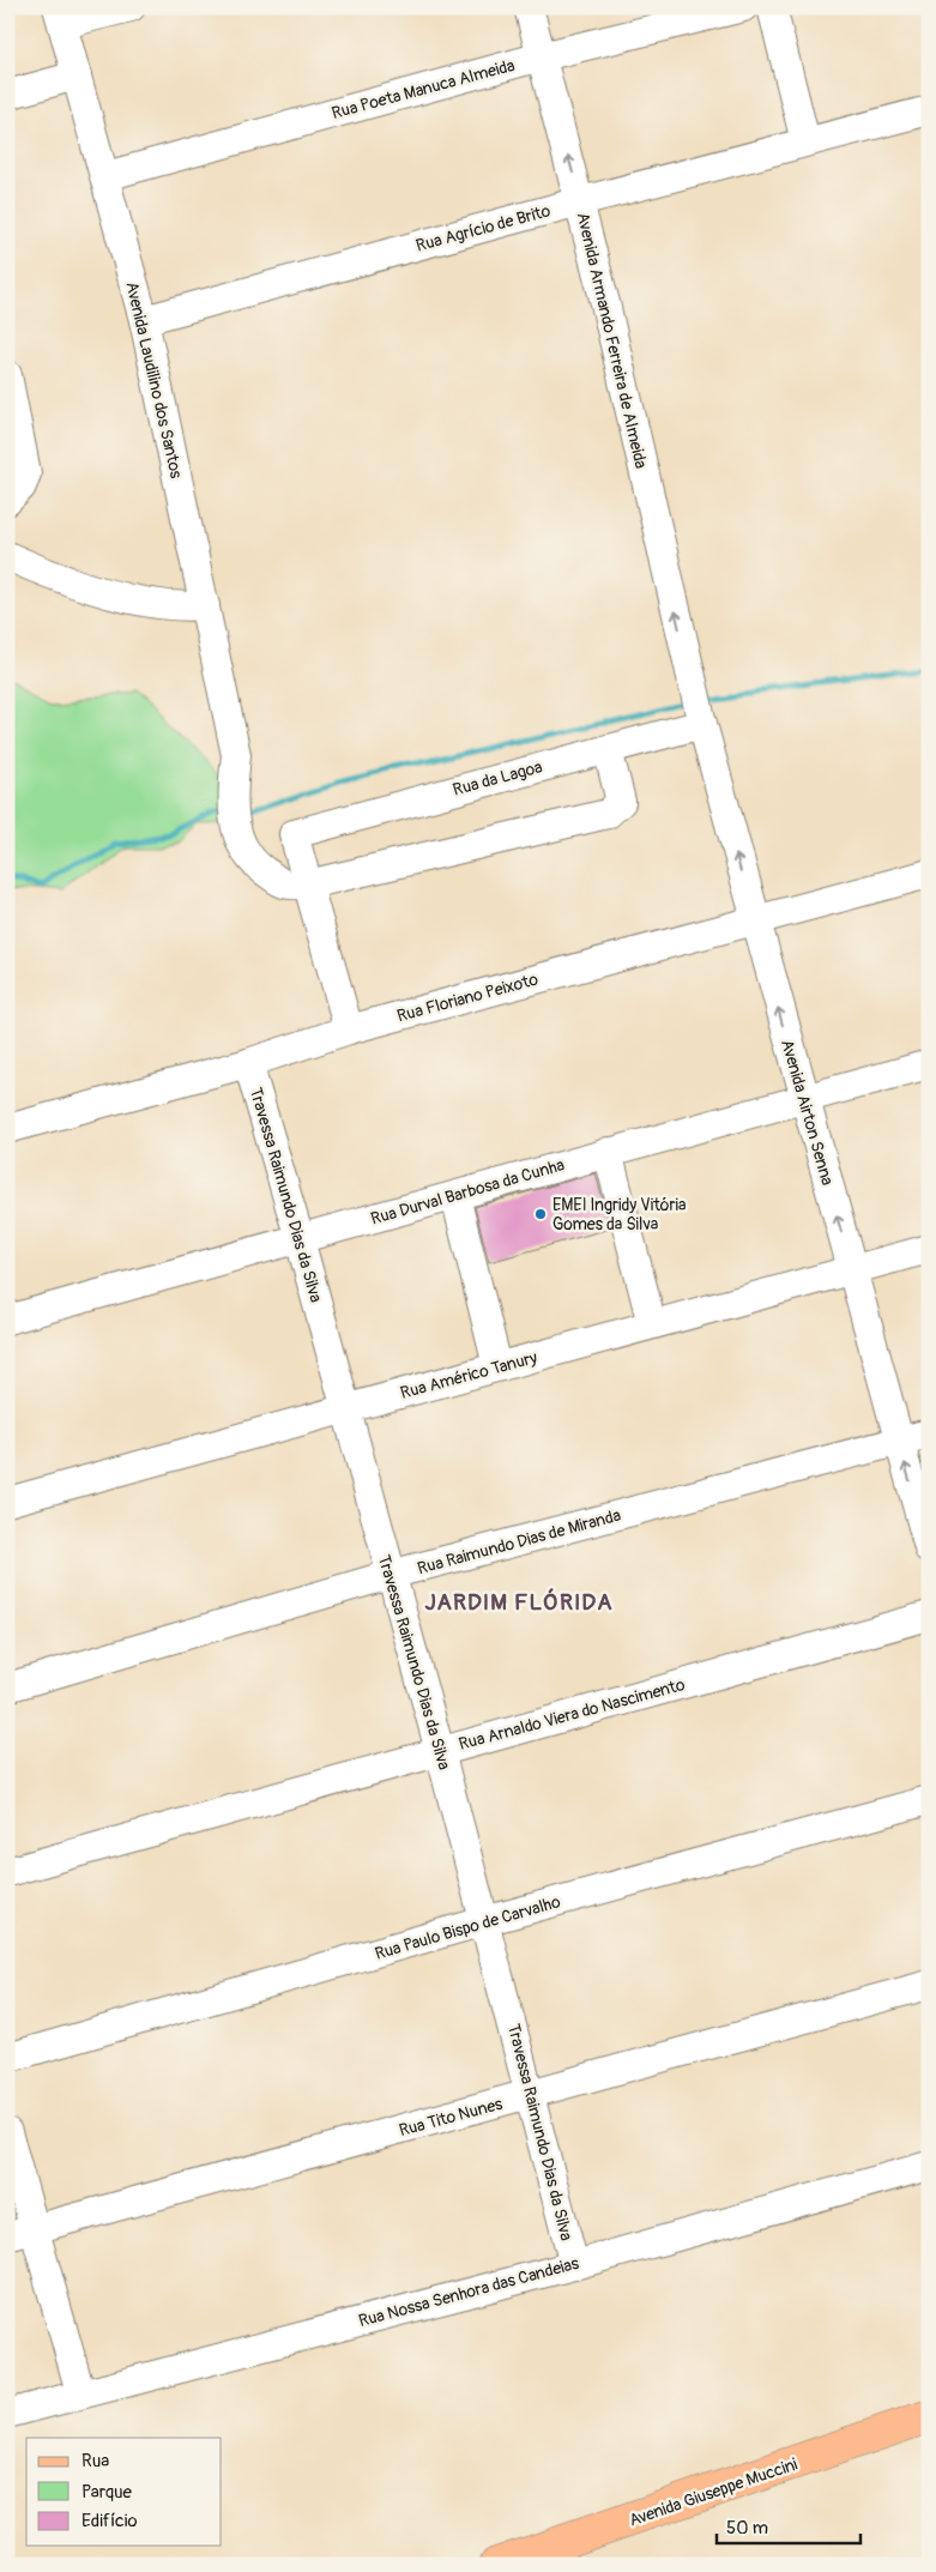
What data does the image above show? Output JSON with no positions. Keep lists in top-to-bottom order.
{
  "streets": {
    "main road": ["Avenida Giuseppe Muccini"],
    "street": [
      "Rua Poeta Manuca Almeida",
      "Rua Agrício de Brito",
      "Avenida Armando Ferreira de Almeida",
      "Avenida Laudilino dos Santos",
      "Rua da Lagoa",
      "Rua Floriano Peixoto",
      "Avenida Airton Senna",
      "Rua Durval Barbosa da Cunha",
      "Travessa Raimundo Dias da Silva",
      "Rua Américo Tanury",
      "Rua Raimundo Dias de Miranda",
      "Rua Arnaldo Viera do Nascimento",
      "Rua Paulo Bispo de Carvalho",
      "Rua Tito Nunes",
      "Rua Nossa Senhora das Candeias"
    ]
  },
  "crossings": [
    ["Rua Poeta Manuca Almeida", "Avenida Armando Ferreira de Almeida"],
    ["Rua Poeta Manuca Almeida", "Avenida Laudilino dos Santos"],
    ["Rua Agrício de Brito", "Avenida Armando Ferreira de Almeida"],
    ["Rua Agrício de Brito", "Avenida Laudilino dos Santos"],
    ["Avenida Armando Ferreira de Almeida", "Avenida Airton Senna"],
    ["Avenida Laudilino dos Santos", "Rua da Lagoa"],
    ["Rua da Lagoa", "Avenida Airton Senna"],
    ["Rua Floriano Peixoto", "Avenida Airton Senna"],
    ["Rua Floriano Peixoto", "Travessa Raimundo Dias da Silva"],
    ["Avenida Airton Senna", "Rua Durval Barbosa da Cunha"],
    ["Avenida Airton Senna", "Rua Américo Tanury"],
    ["Avenida Airton Senna", "Rua Raimundo Dias de Miranda"],
    ["Rua Durval Barbosa da Cunha", "Travessa Raimundo Dias da Silva"],
    ["Travessa Raimundo Dias da Silva", "Rua Américo Tanury"],
    ["Travessa Raimundo Dias da Silva", "Rua Raimundo Dias de Miranda"],
    ["Travessa Raimundo Dias da Silva", "Rua Arnaldo Viera do Nascimento"],
    ["Travessa Raimundo Dias da Silva", "Rua Paulo Bispo de Carvalho"],
    ["Travessa Raimundo Dias da Silva", "Rua Tito Nunes"],
    ["Travessa Raimundo Dias da Silva", "Rua Nossa Senhora das Candeias"]
  ],
  "one_way": ["Avenida Armando Ferreira de Almeida", "Avenida Airton Senna"],
  "districts": ["JARDIM FLÓRIDA"],
  "places": ["EMEI lngridy Vitória Gomes da Silva"],
  "legend": ["Rua", "Parque", "Edifício"],
  "scale_bar": "50 m"
}
